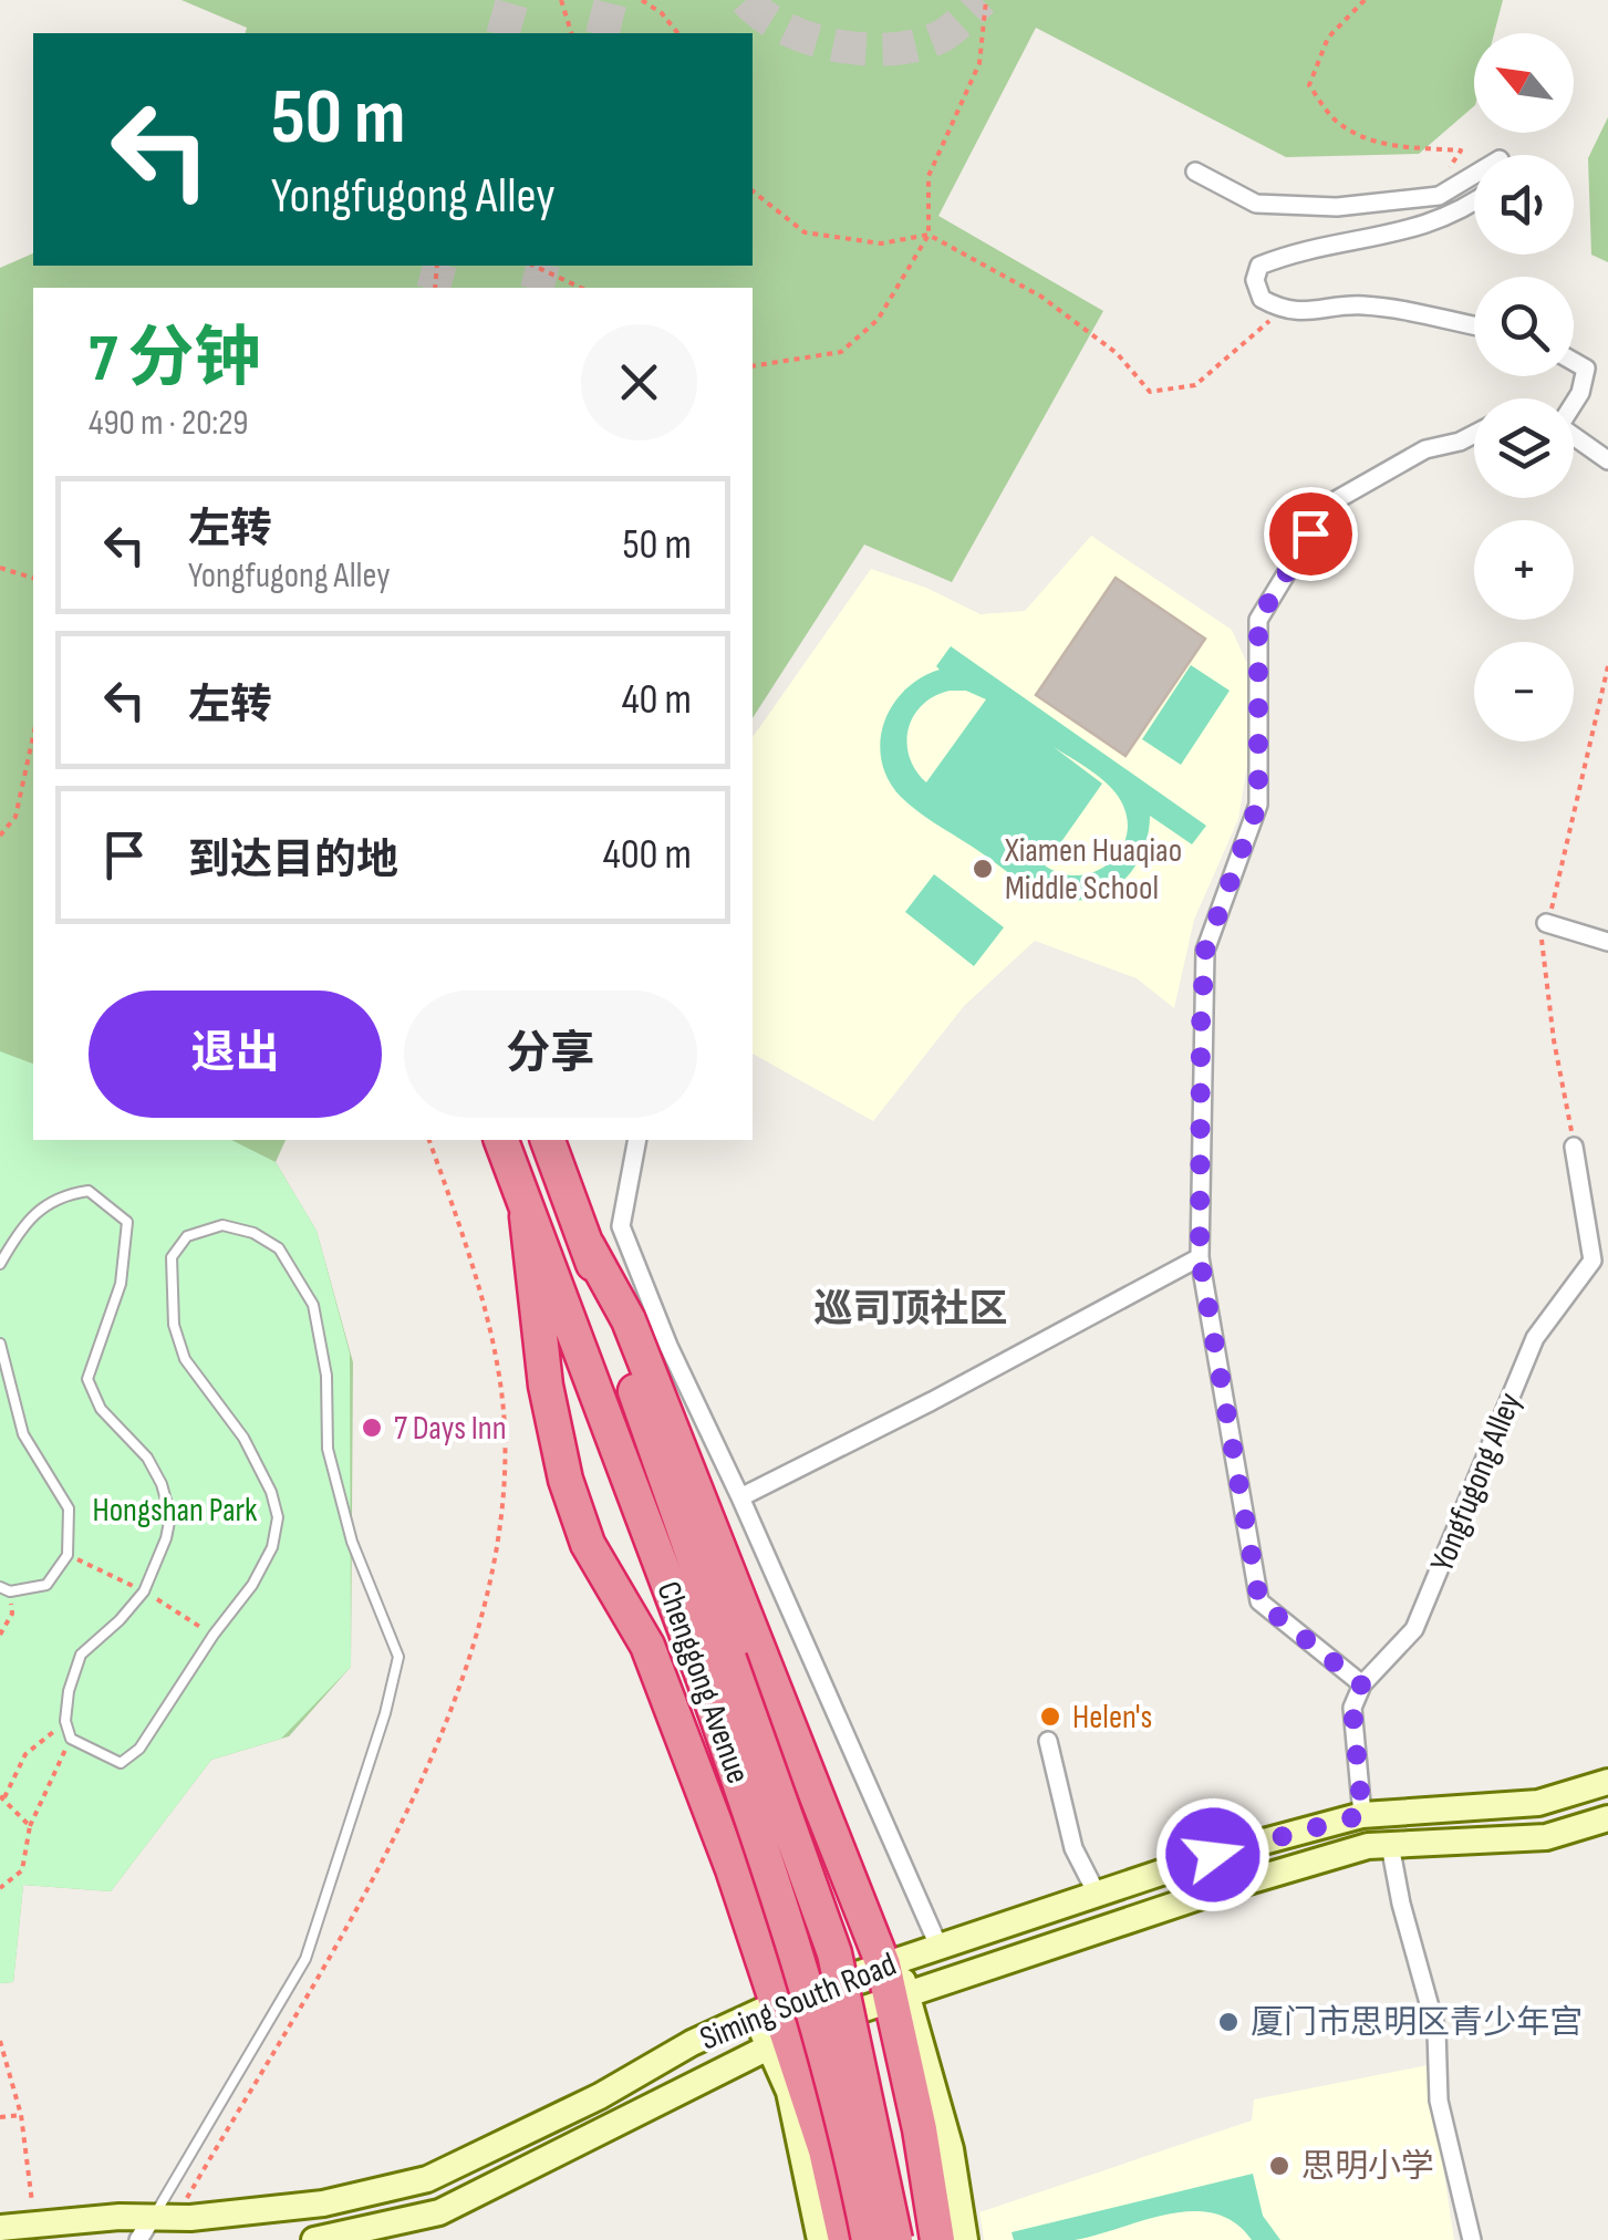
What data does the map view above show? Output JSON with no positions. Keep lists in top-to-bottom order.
{
  "streets": {
    "highway": ["Chenggong Avenue"],
    "main road": ["Siming South Road"],
    "street": ["Yongfugong Alley"]
  },
  "districts": ["巡司顶社区"],
  "parks": ["Hongshan Park"],
  "places": [
    "Xiamen Huaqiao Middle School",
    "7 Days Inn",
    "Helen's",
    "厦门市思明区青少年宫",
    "思明小学"
  ],
  "north": "top left",
  "page": {
    "map_buttons": ["+", "−"],
    "turn": ["50 m", "Yongfugong Alley"],
    "heading": ["7 分钟", "490 m · 20:29"],
    "list": [
      {
        "name": "左转",
        "note": "Yongfugong Alley",
        "value": "50 m"
      },
      {
        "name": "左转",
        "value": "40 m"
      },
      {
        "name": "到达目的地",
        "value": "400 m"
      }
    ],
    "buttons": ["退出", "分享"]
  }
}
